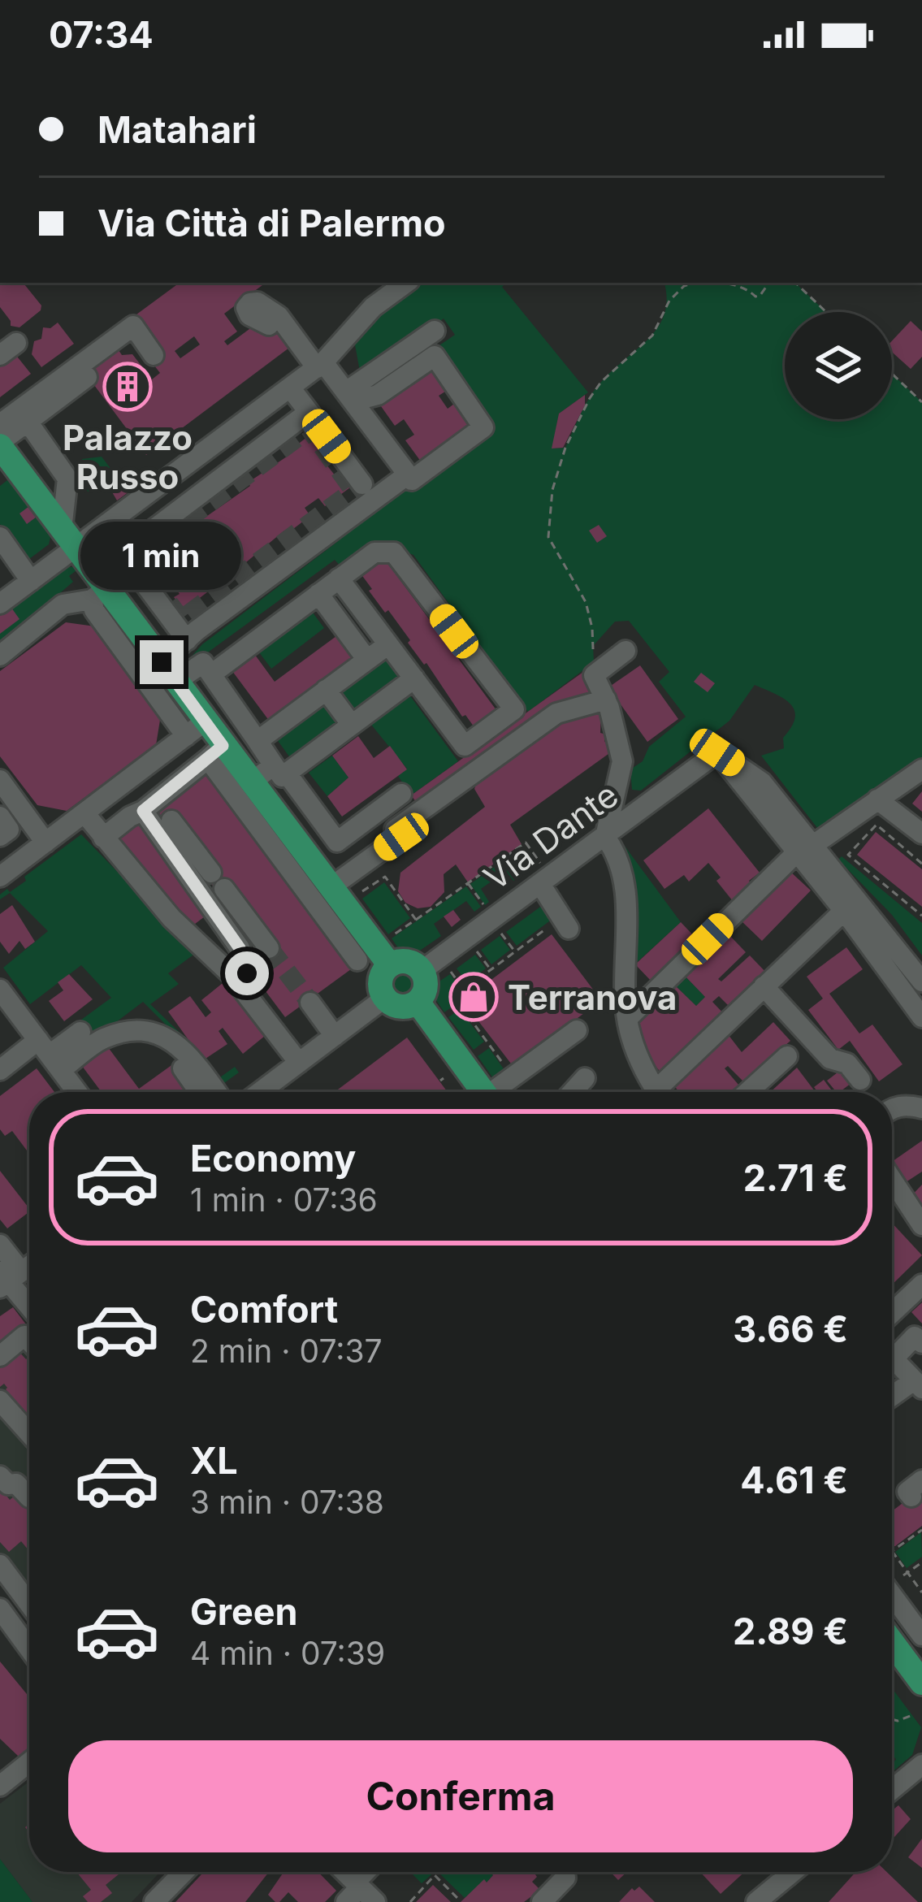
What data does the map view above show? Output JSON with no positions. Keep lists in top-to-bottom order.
{
  "streets": {
    "street": ["Via Dante"]
  },
  "places": {
    "building": ["Palazzo Russo"],
    "shop": ["Terranova"]
  },
  "page": {
    "status": "07:34",
    "banner": ["Matahari", "Via Città di Palermo"],
    "bubble": "1 min",
    "list": [
      {
        "name": "Economy",
        "note": "1 min · 07:36",
        "value": "2.71 €"
      },
      {
        "name": "Comfort",
        "note": "2 min · 07:37",
        "value": "3.66 €"
      },
      {
        "name": "XL",
        "note": "3 min · 07:38",
        "value": "4.61 €"
      },
      {
        "name": "Green",
        "note": "4 min · 07:39",
        "value": "2.89 €"
      }
    ],
    "buttons": "Conferma"
  }
}
